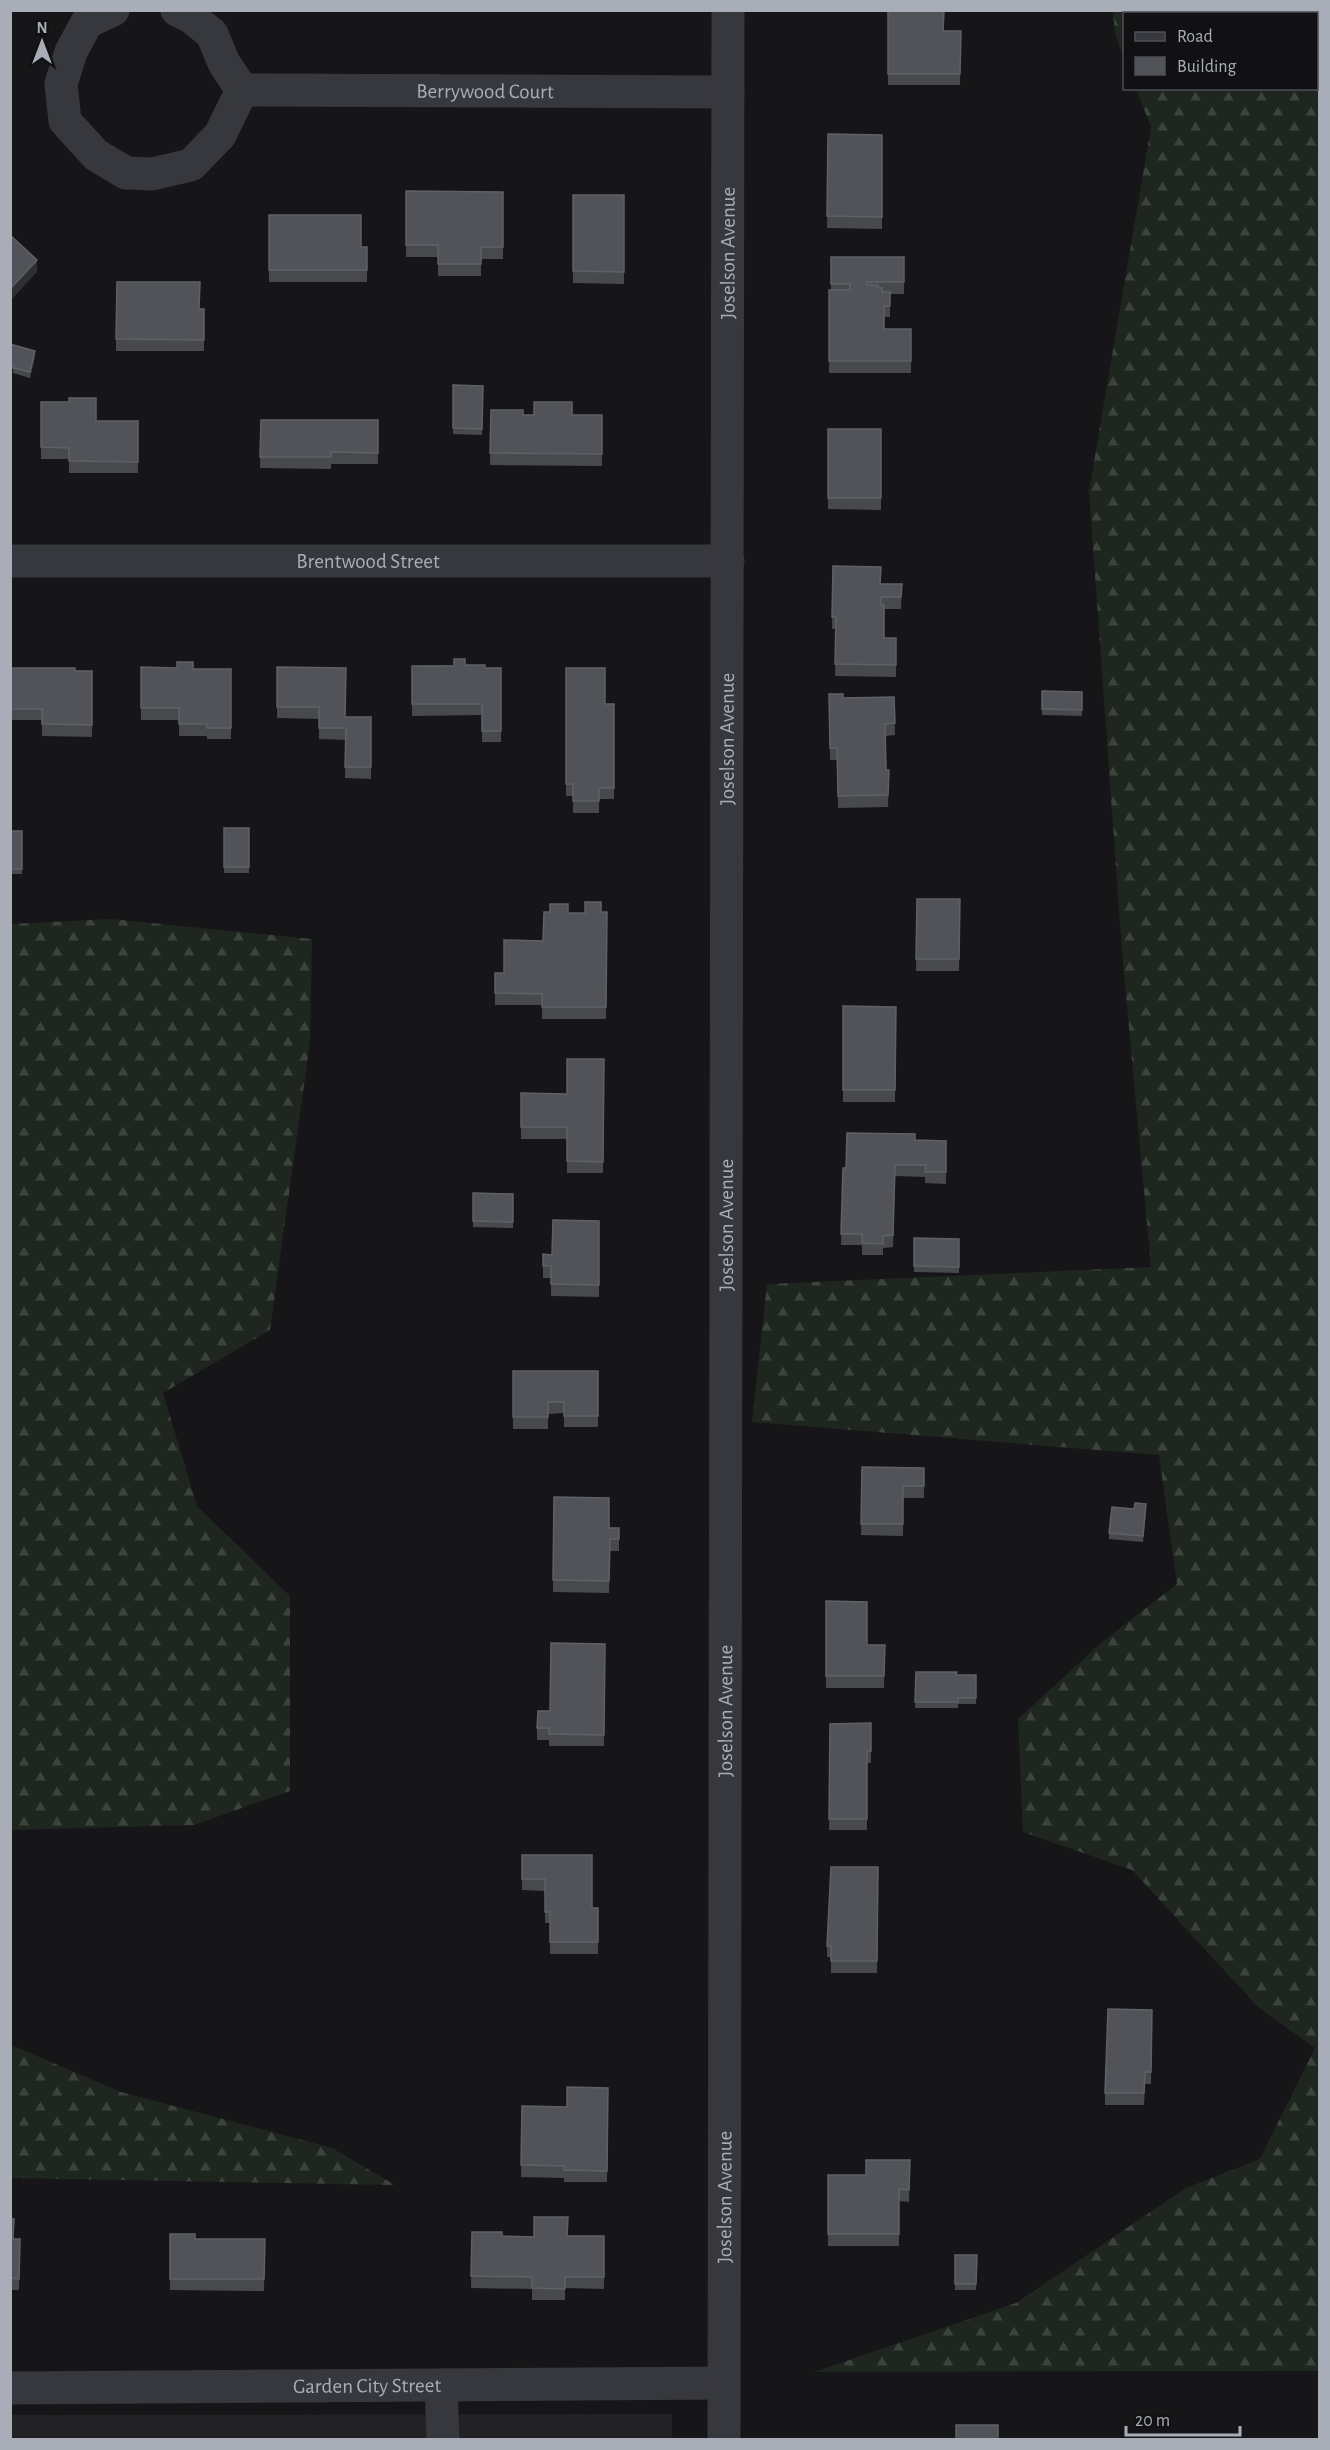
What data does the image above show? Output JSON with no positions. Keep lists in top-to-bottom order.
{
  "streets": {
    "street": [
      "Berrywood Court",
      "Joselson Avenue",
      "Brentwood Street",
      "Garden City Street"
    ]
  },
  "crossings": [
    ["Berrywood Court", "Joselson Avenue"],
    ["Joselson Avenue", "Brentwood Street"],
    ["Joselson Avenue", "Garden City Street"]
  ],
  "legend": ["Road", "Building"],
  "scale_bar": "20 m",
  "north": "top"
}
